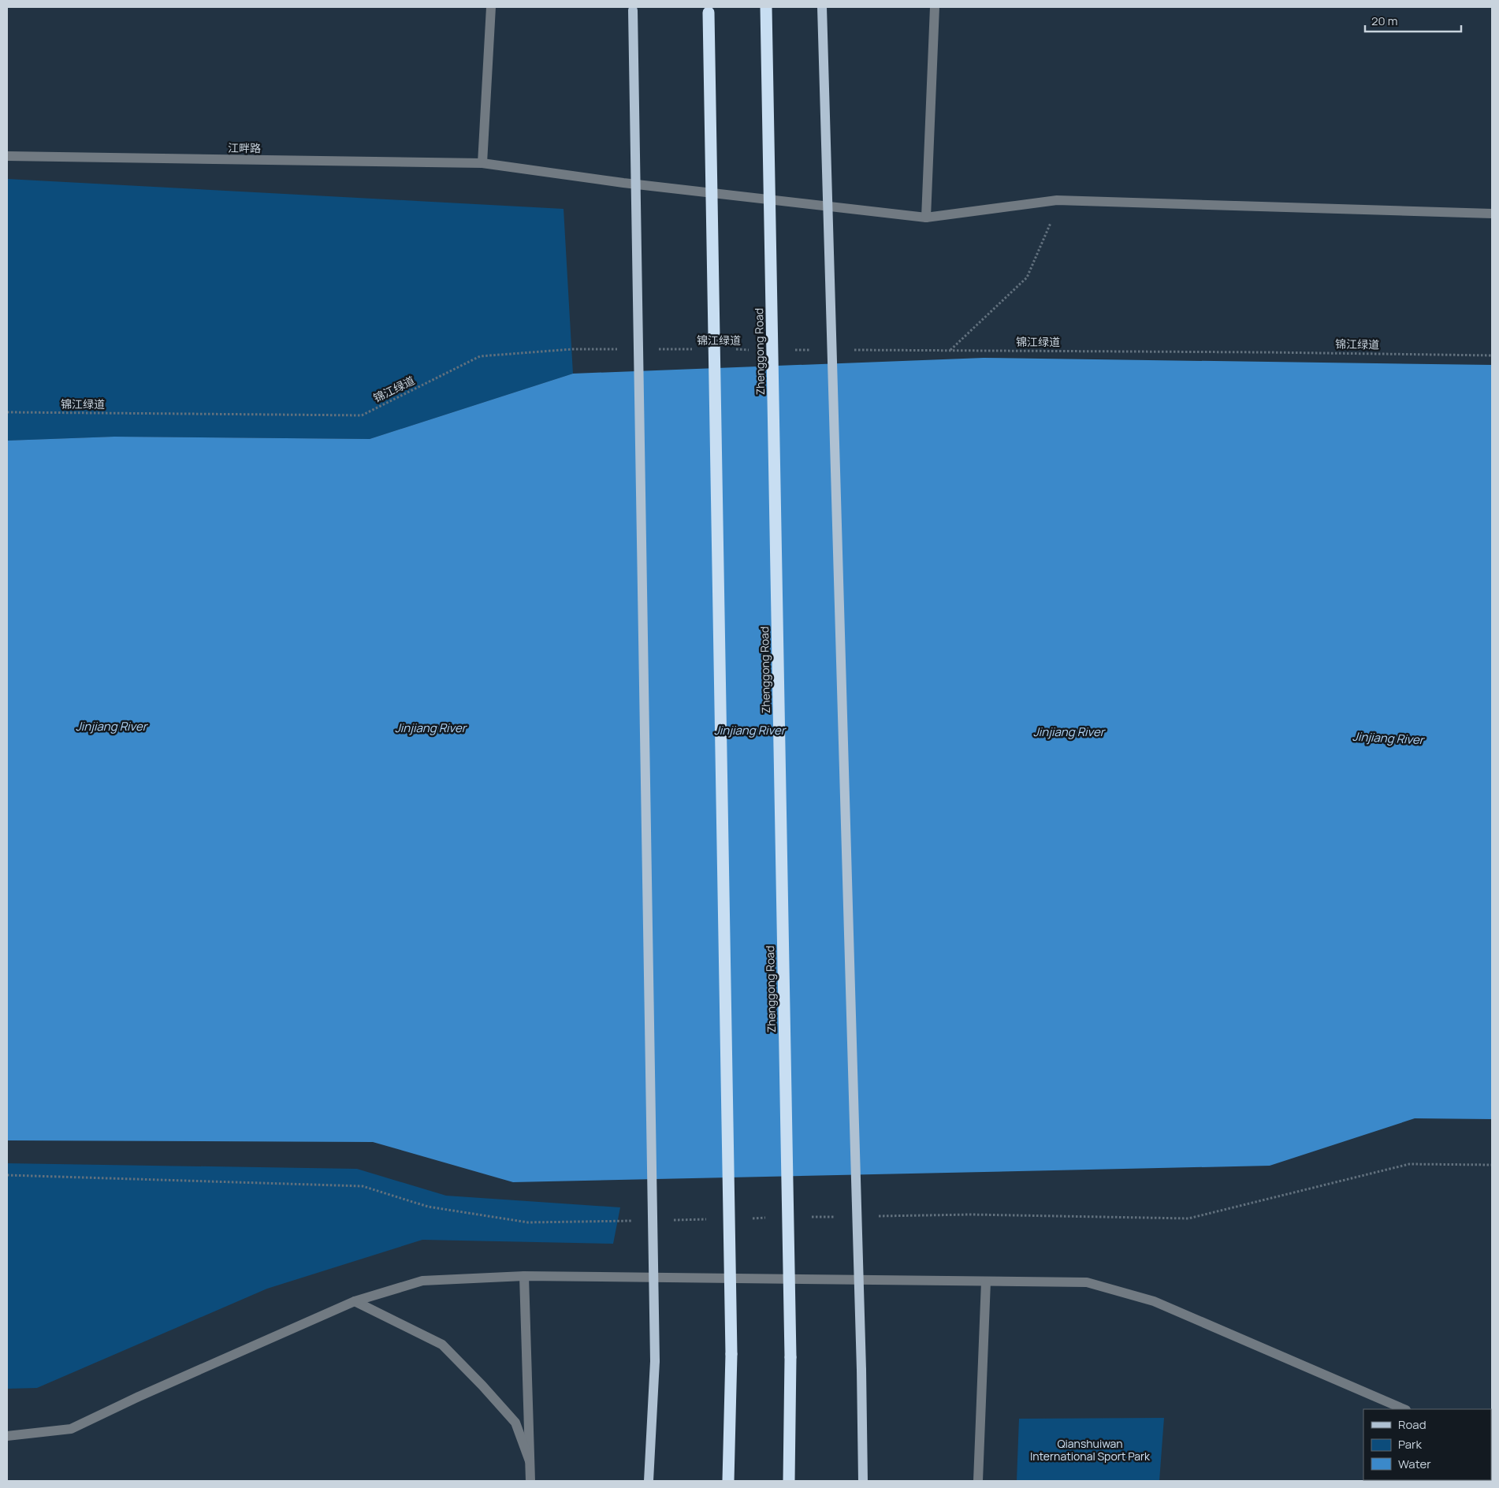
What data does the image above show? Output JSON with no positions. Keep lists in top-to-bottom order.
{
  "streets": {
    "highway": ["Zhenggong Road"],
    "street": ["江畔路"],
    "path": ["锦江绿道"]
  },
  "water": ["Jinjiang River"],
  "parks": ["Qianshuiwan International Sport Park"],
  "legend": ["Road", "Park", "Water"],
  "scale_bar": "20 m"
}
